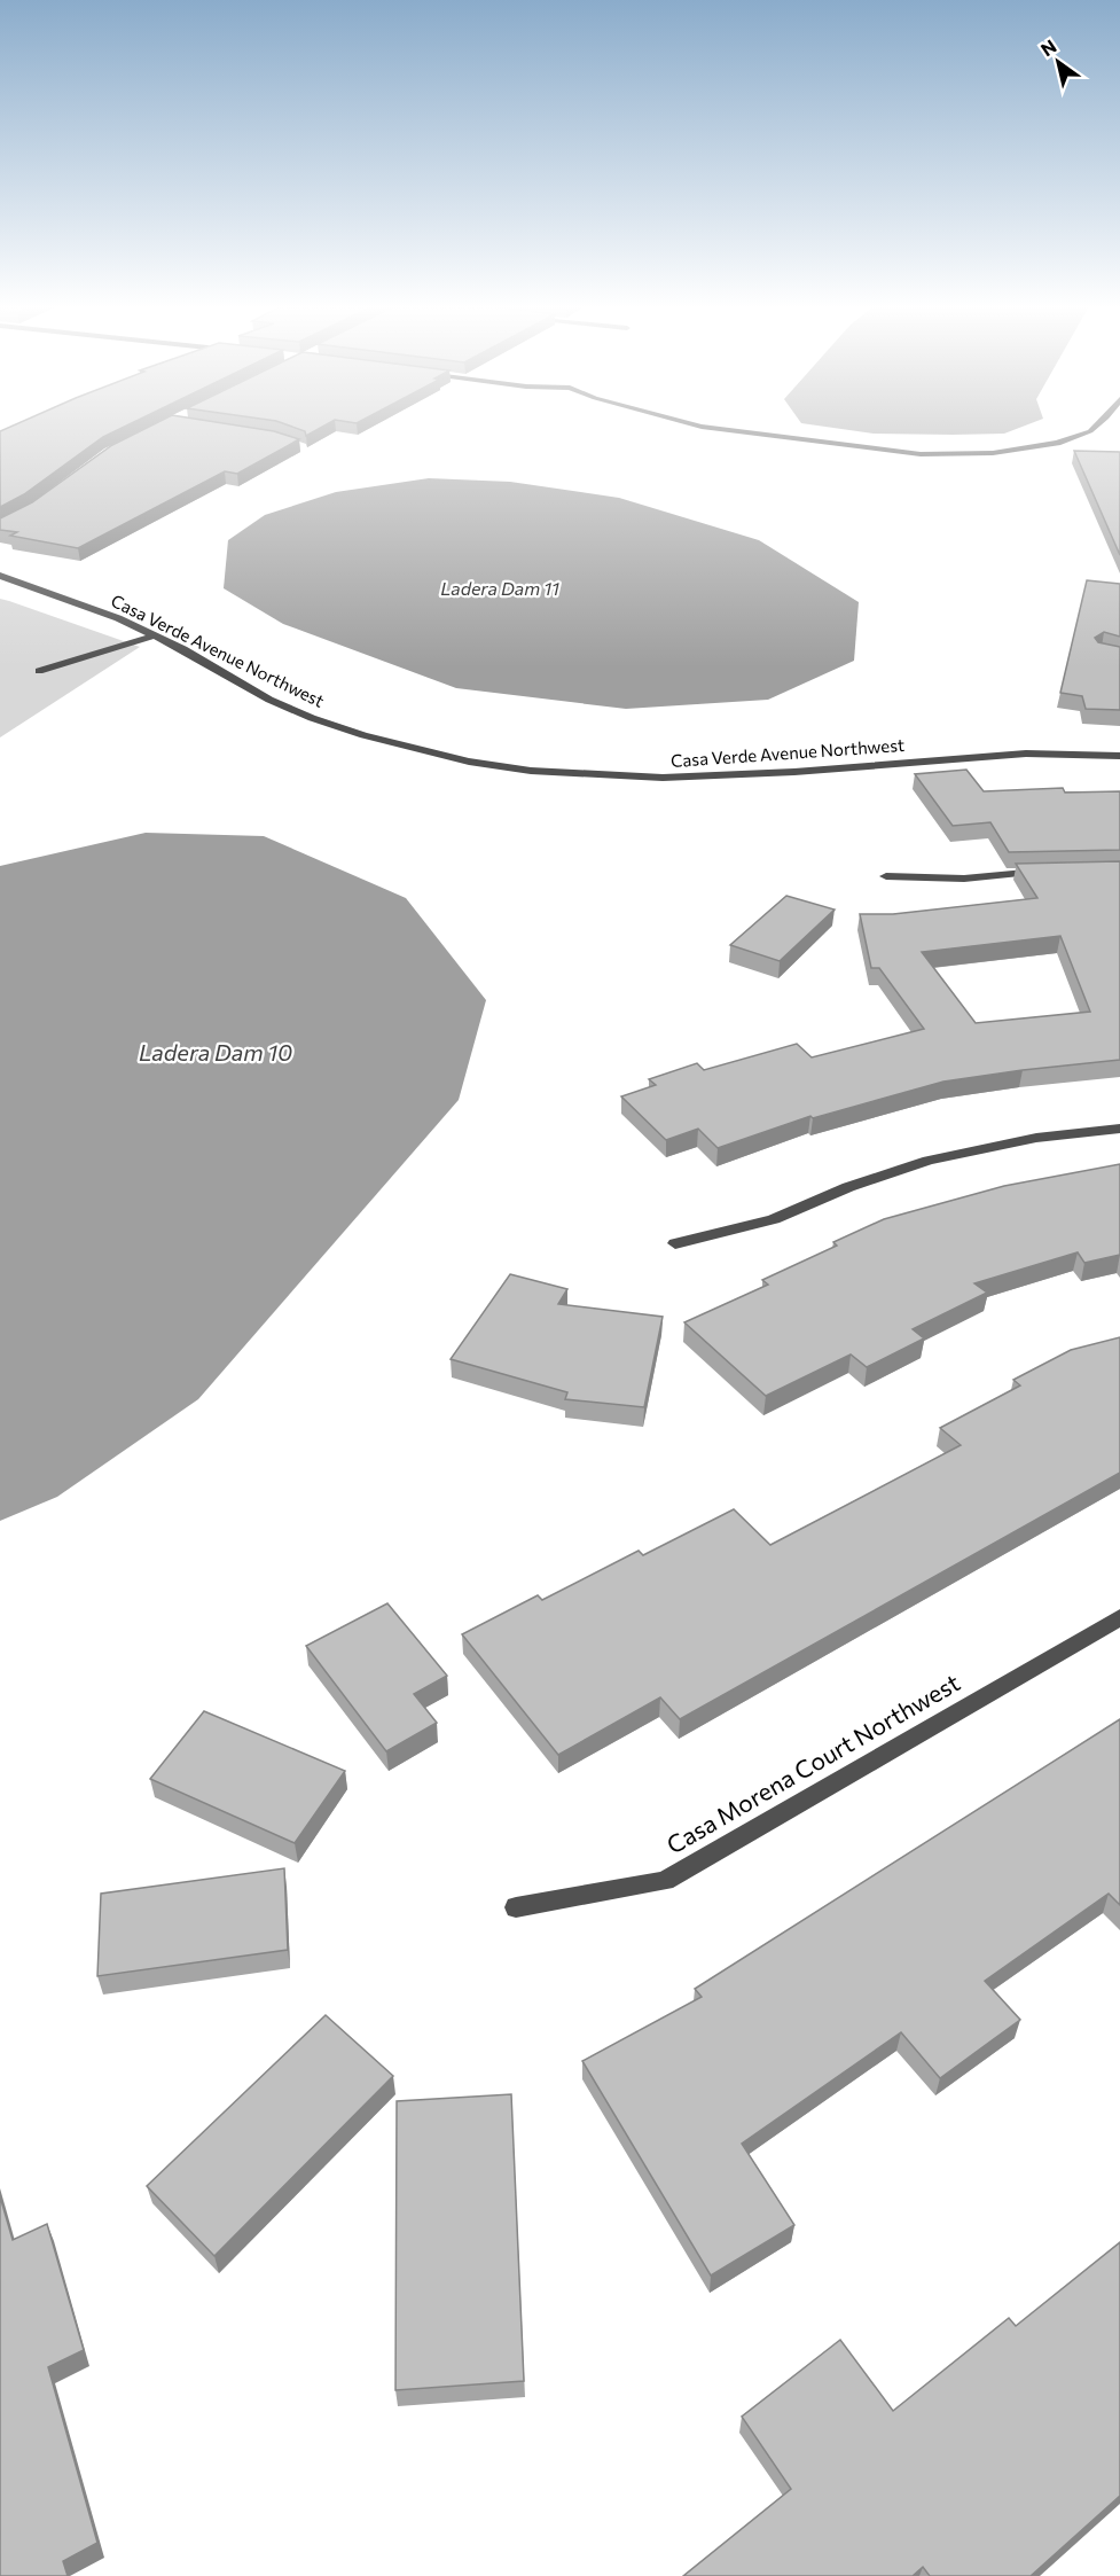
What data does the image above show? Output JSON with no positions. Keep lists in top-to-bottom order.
{
  "streets": {
    "street": ["Casa Verde Avenue Northwest", "Casa Morena Court Northwest"]
  },
  "water": ["Ladera Dam 11", "Ladera Dam 10"],
  "north": "top left"
}
